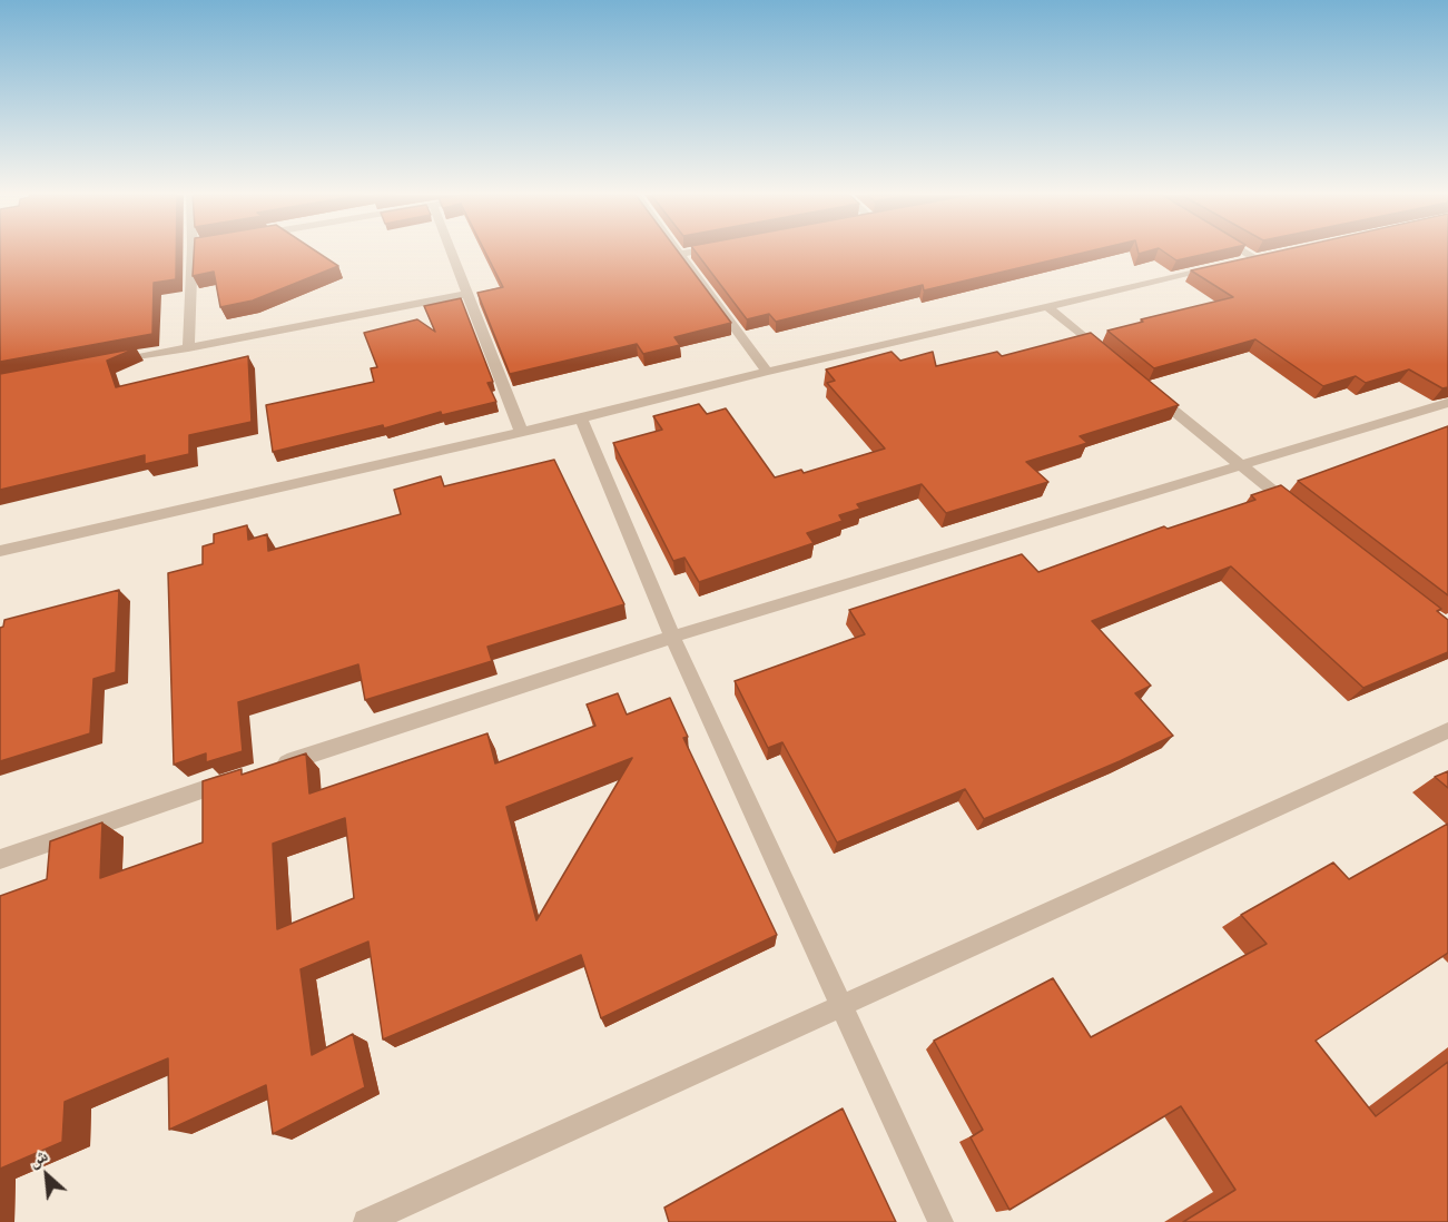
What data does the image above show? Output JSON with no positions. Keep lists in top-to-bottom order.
{
  "north": "top left"
}
